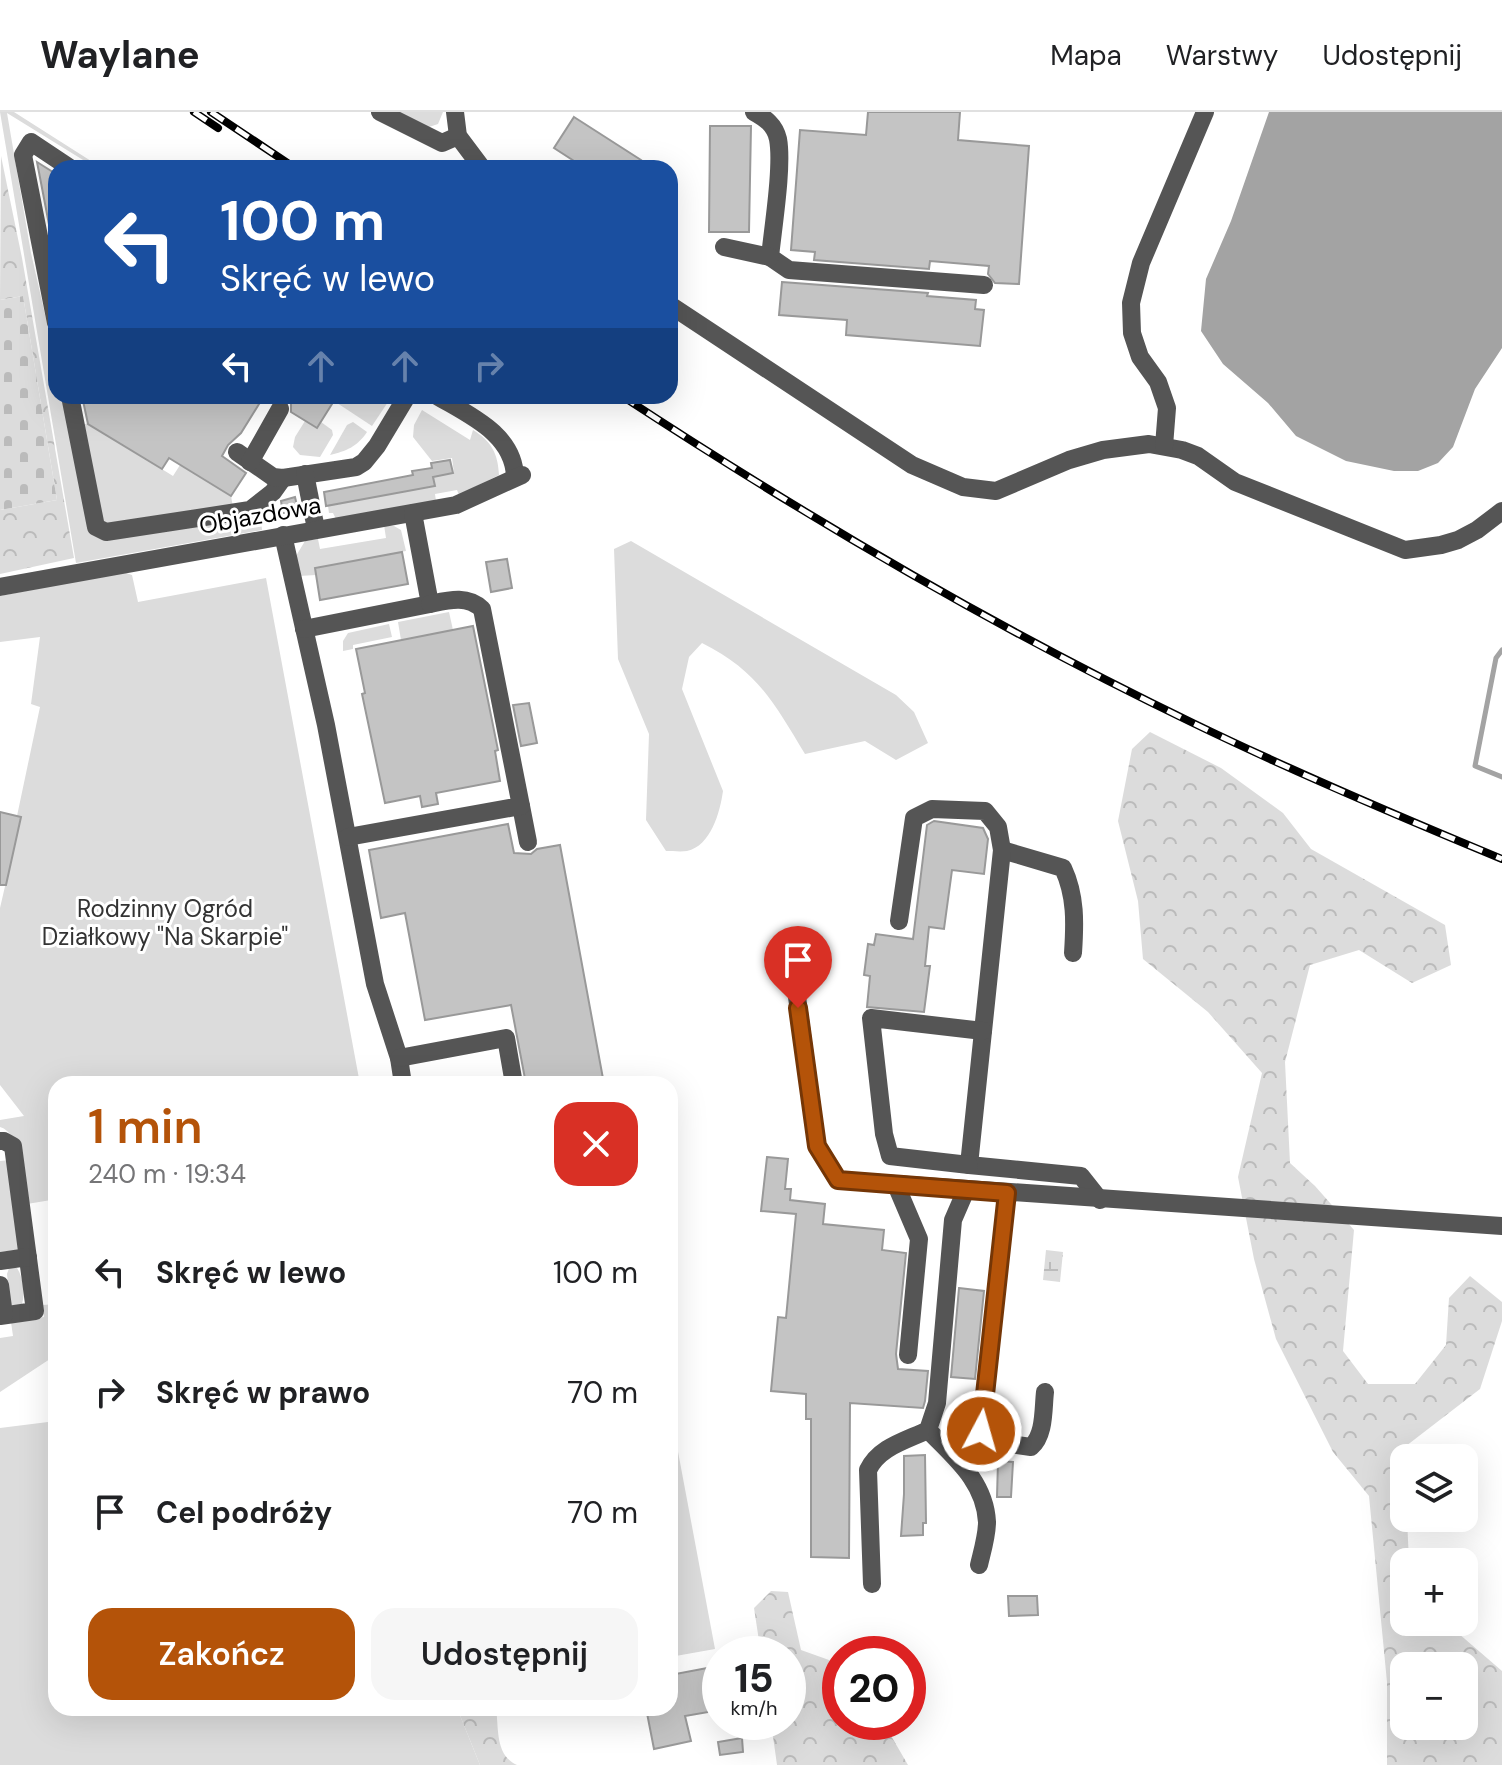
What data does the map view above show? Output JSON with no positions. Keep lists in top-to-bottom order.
{
  "streets": {
    "street": ["Objazdowa"]
  },
  "parks": ["Rodzinny Ogród Działkowy \"Na Skarpie\""],
  "page": {
    "header": "Waylane",
    "nav": ["Mapa", "Warstwy", "Udostępnij"],
    "turn": ["100 m", "Skręć w lewo"],
    "heading": ["1 min", "240 m · 19:34"],
    "list": [
      {
        "name": "Skręć w lewo",
        "value": "100 m"
      },
      {
        "name": "Skręć w prawo",
        "value": "70 m"
      },
      {
        "name": "Cel podróży",
        "value": "70 m"
      }
    ],
    "map_buttons": ["+", "−"],
    "buttons": ["Zakończ", "Udostępnij"],
    "speed": "15 km/h",
    "limit": "20"
  }
}
